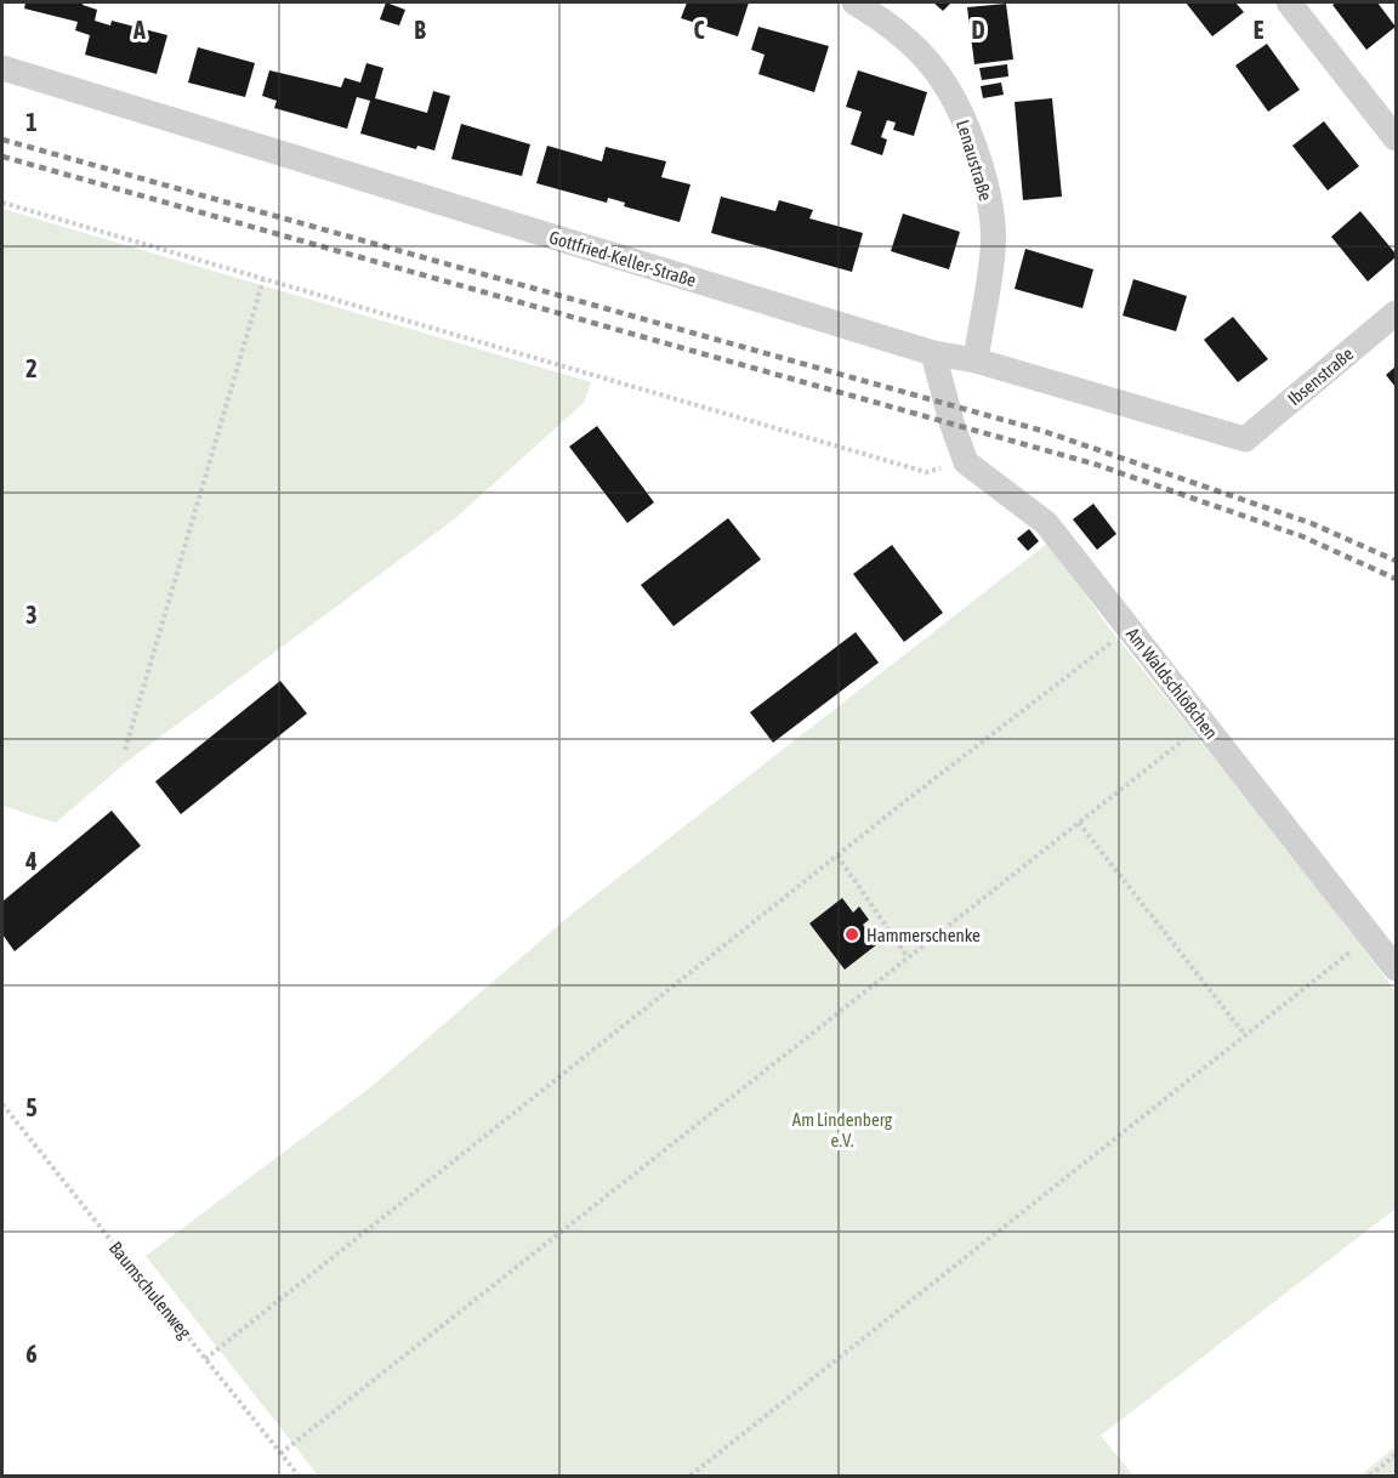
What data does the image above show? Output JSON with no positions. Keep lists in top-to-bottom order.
{
  "streets": {
    "street": [
      "Lenaustraße",
      "Gottfried-Keller-Straße",
      "Ibsenstraße",
      "Am Waldschlößchen"
    ],
    "path": ["Baumschulenweg"]
  },
  "crossings": [
    ["Lenaustraße", "Gottfried-Keller-Straße"],
    ["Gottfried-Keller-Straße", "Ibsenstraße"]
  ],
  "parks": ["Am Lindenberg e.V."],
  "places": ["Hammerschenke"],
  "grid": {
    "columns": [
      "A",
      "B",
      "C",
      "D",
      "E"
    ],
    "rows": [
      "1",
      "2",
      "3",
      "4",
      "5",
      "6"
    ]
  }
}
